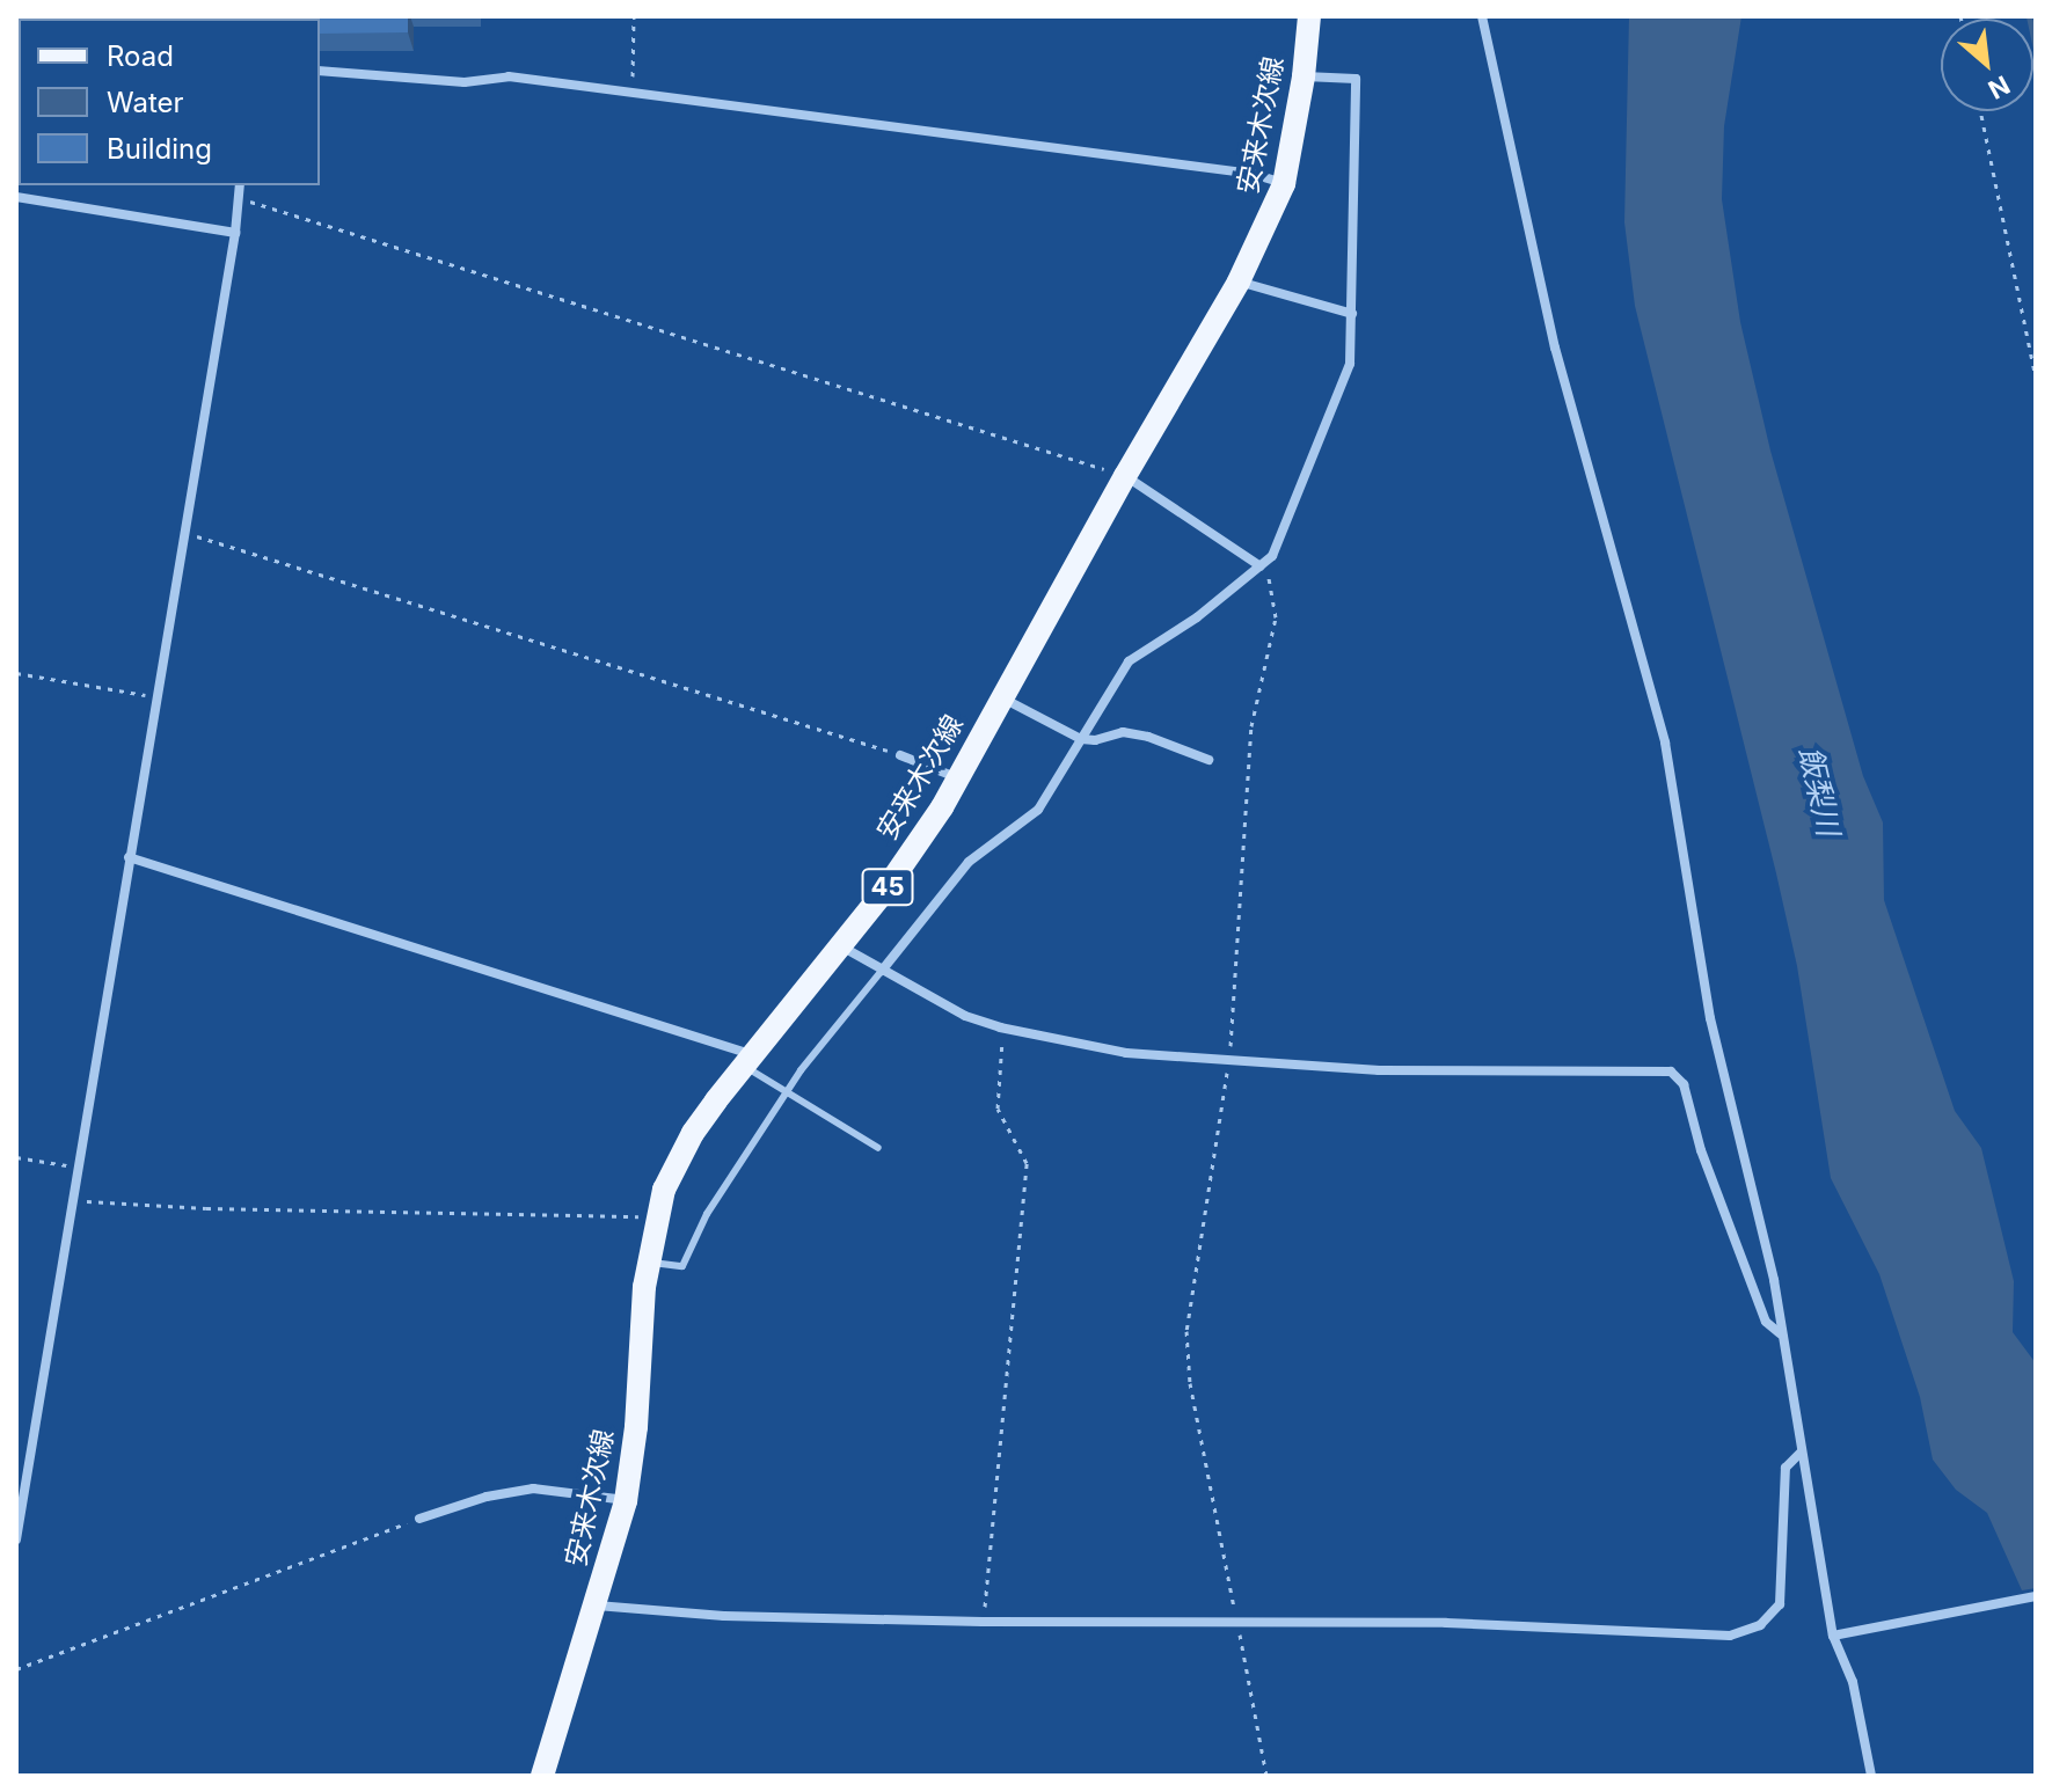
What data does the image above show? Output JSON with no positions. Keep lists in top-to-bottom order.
{
  "streets": {
    "main road": ["安来木次線", "45"]
  },
  "water": ["飯梨川"],
  "legend": ["Road", "Water", "Building"],
  "north": "bottom right"
}
